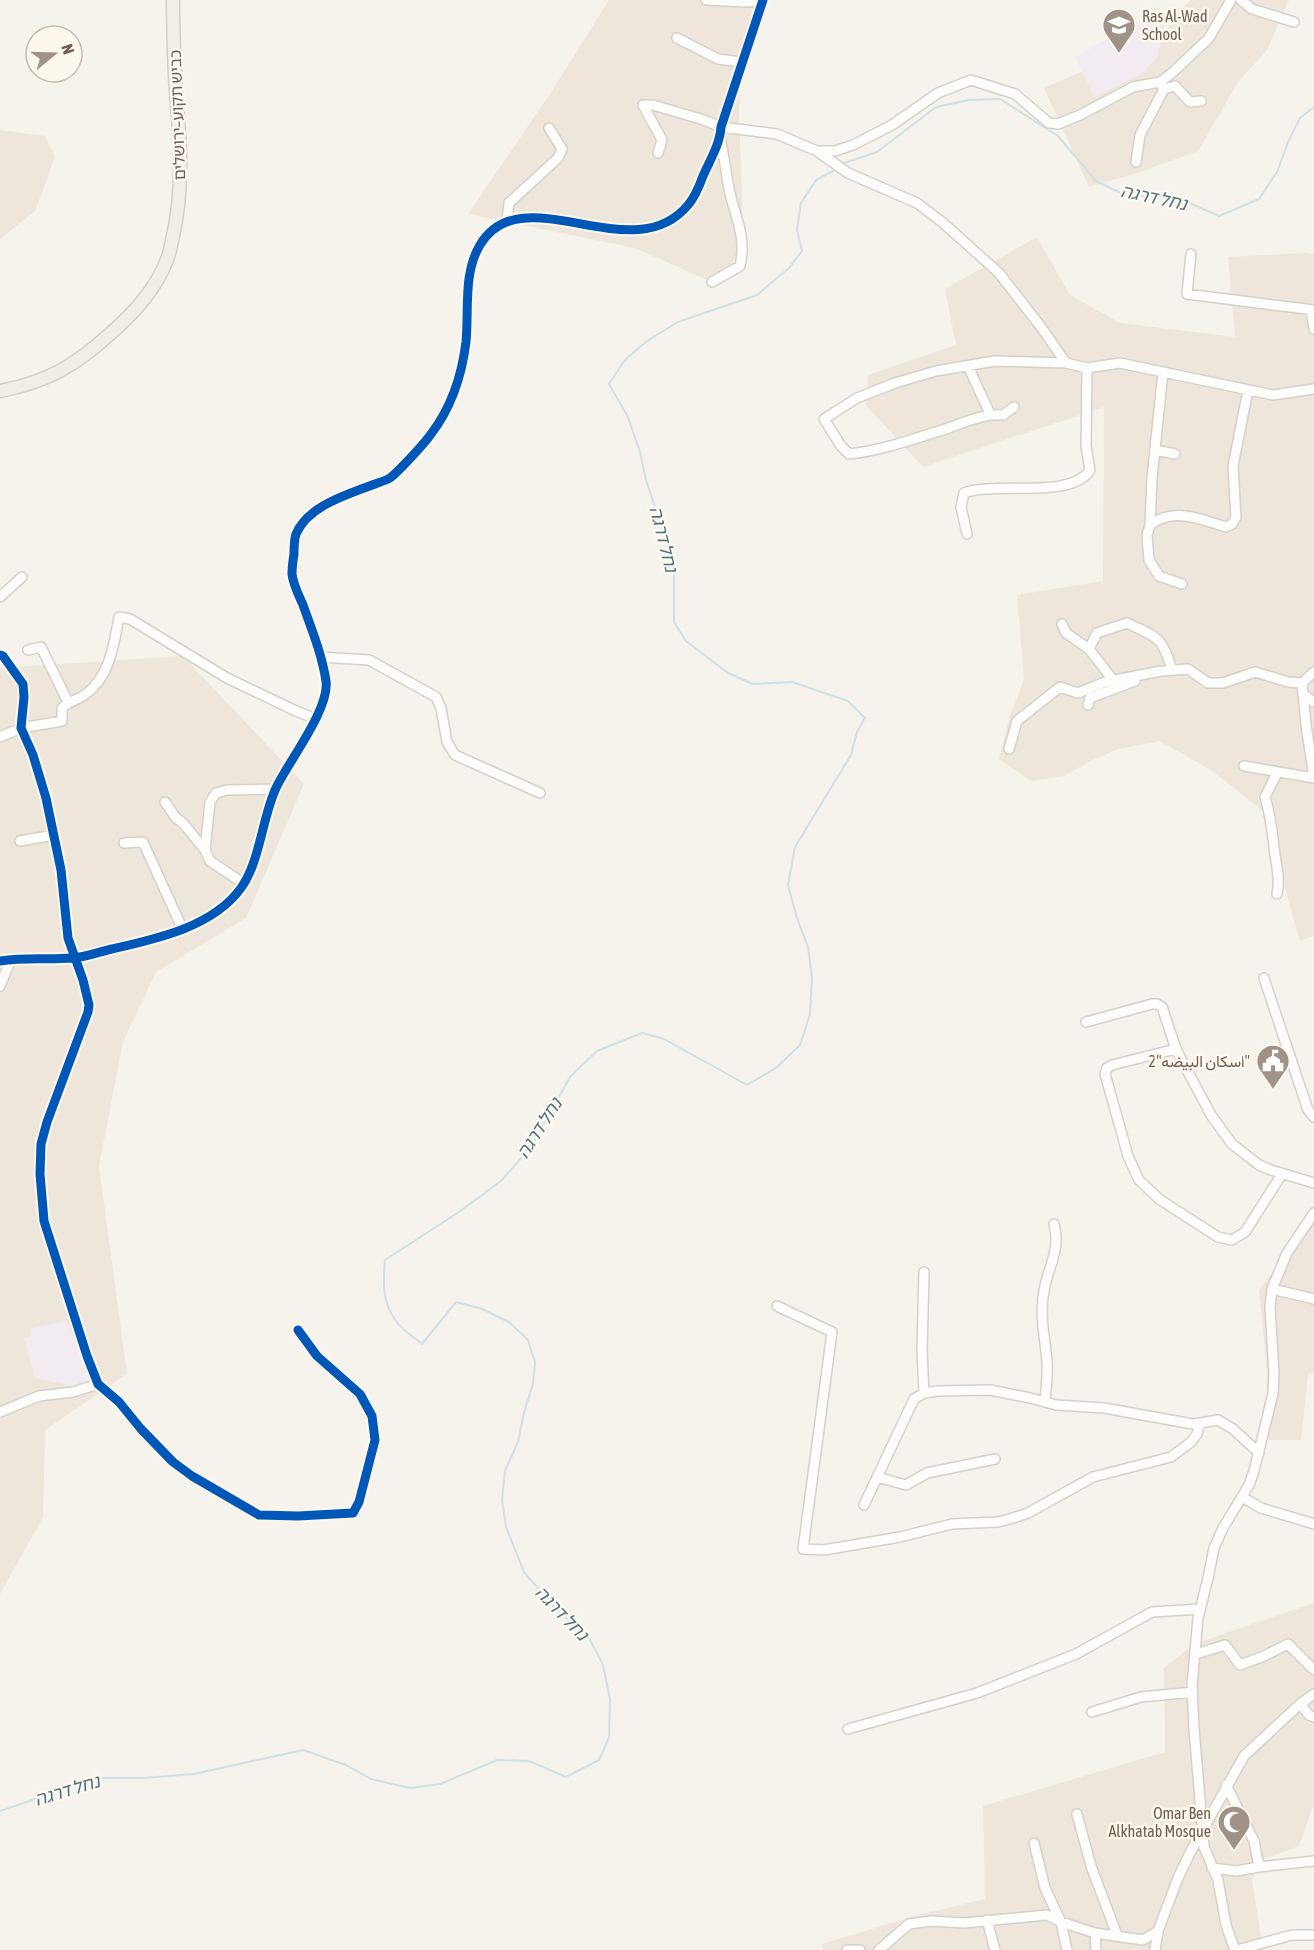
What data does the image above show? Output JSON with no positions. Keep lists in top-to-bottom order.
{
  "streets": {
    "main road": ["כביש תקוע–ירושלים"]
  },
  "water": ["נחל דרגה"],
  "places": {
    "school or university": ["Ras Al-Wad School"],
    "public building": ["اسكان البيضه\"2\""],
    "mosque": ["Omar Ben Alkhatab Mosque"]
  },
  "north": "right"
}
